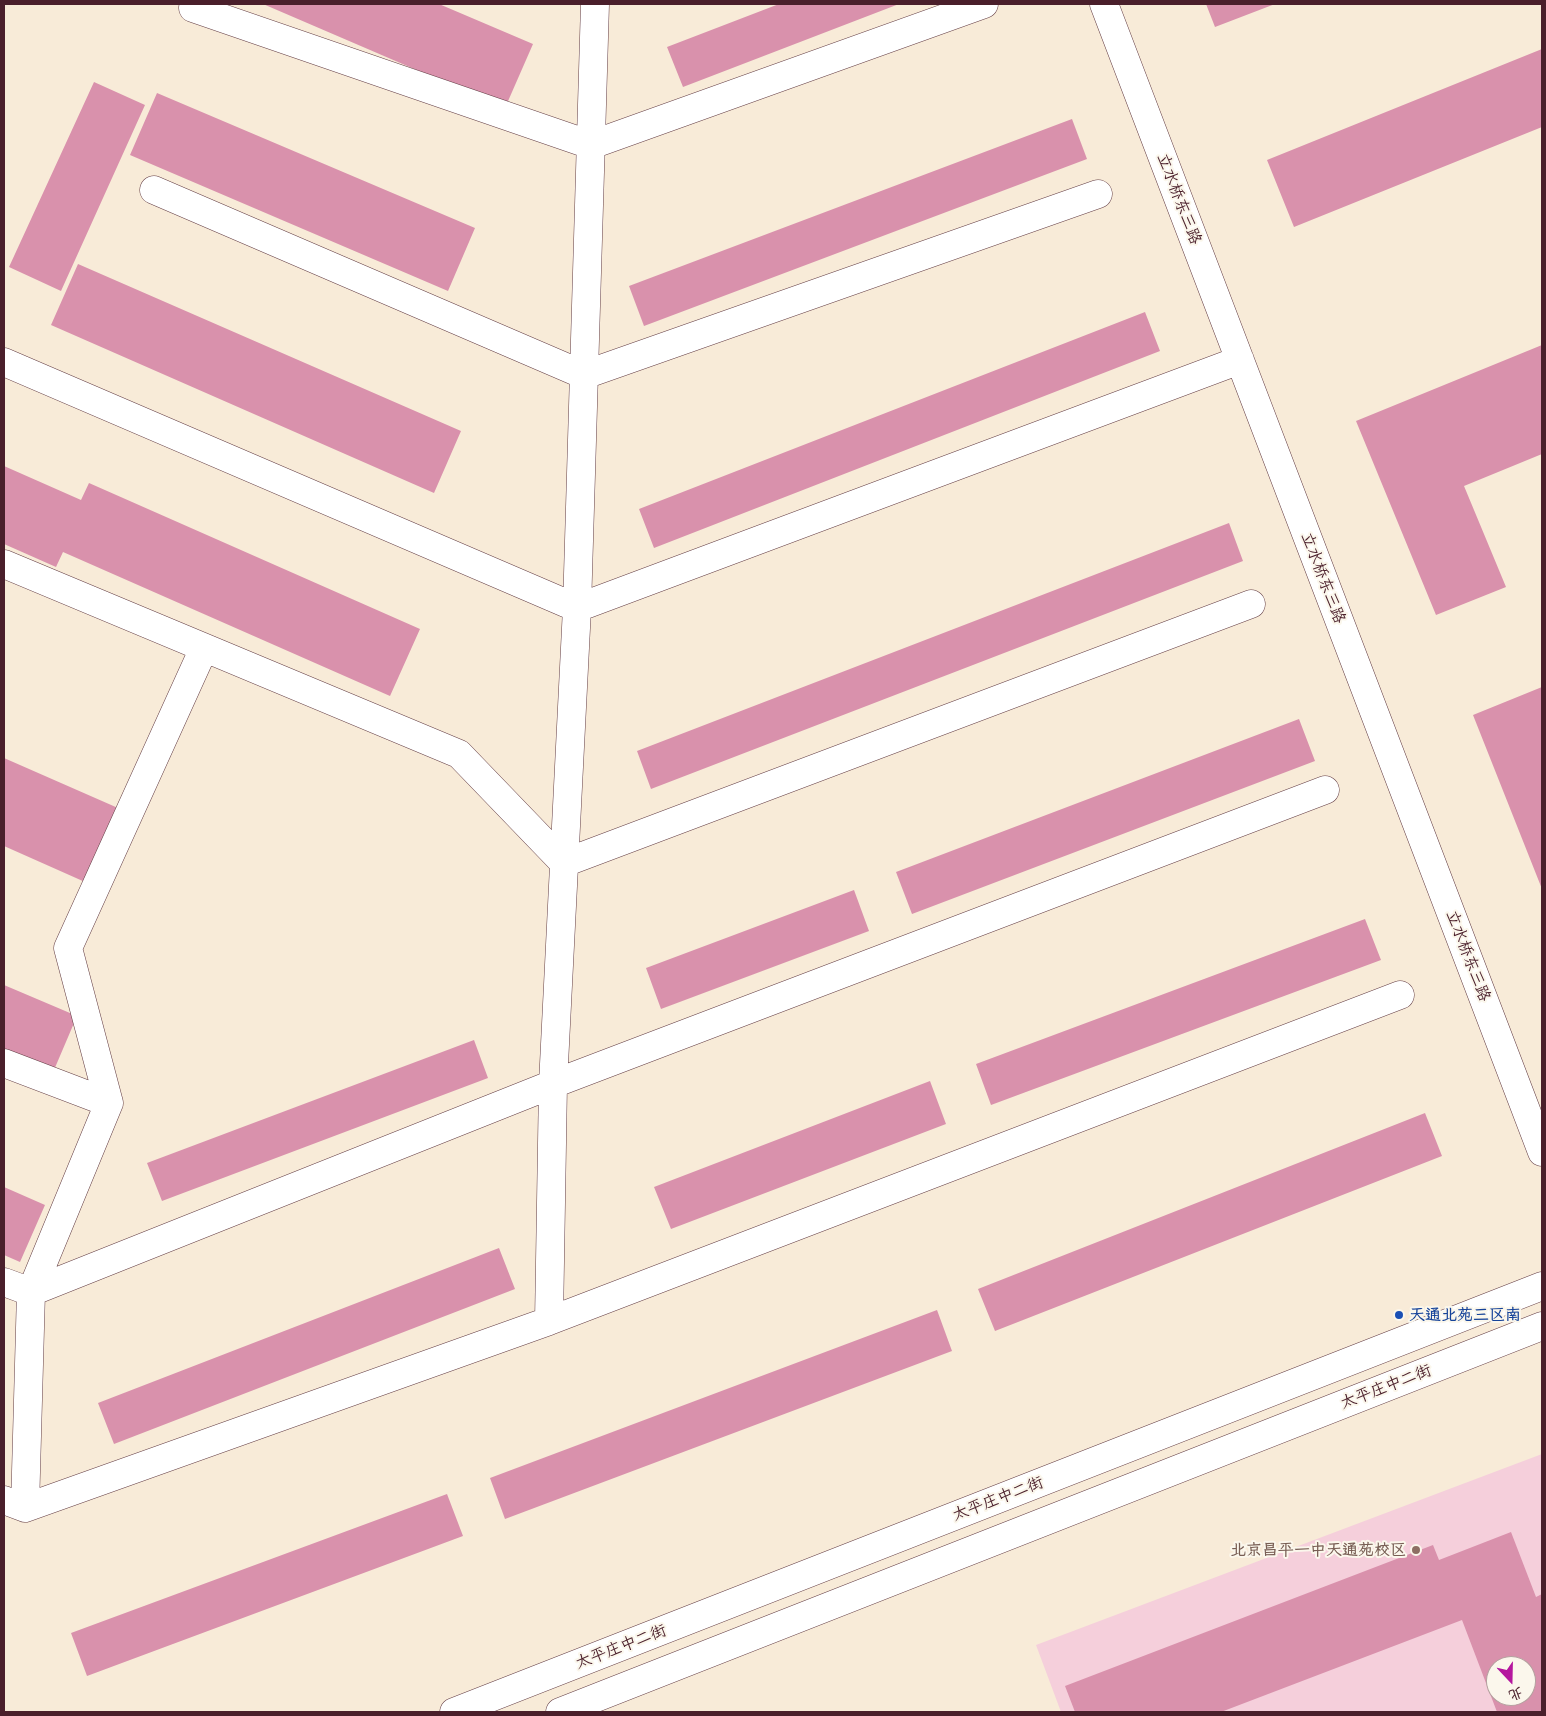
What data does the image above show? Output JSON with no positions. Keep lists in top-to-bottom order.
{
  "streets": {
    "street": ["立水桥东三路", "太平庄中二街"]
  },
  "places": ["天通北苑三区南", "北京昌平一中天通苑校区"],
  "north": "bottom"
}
